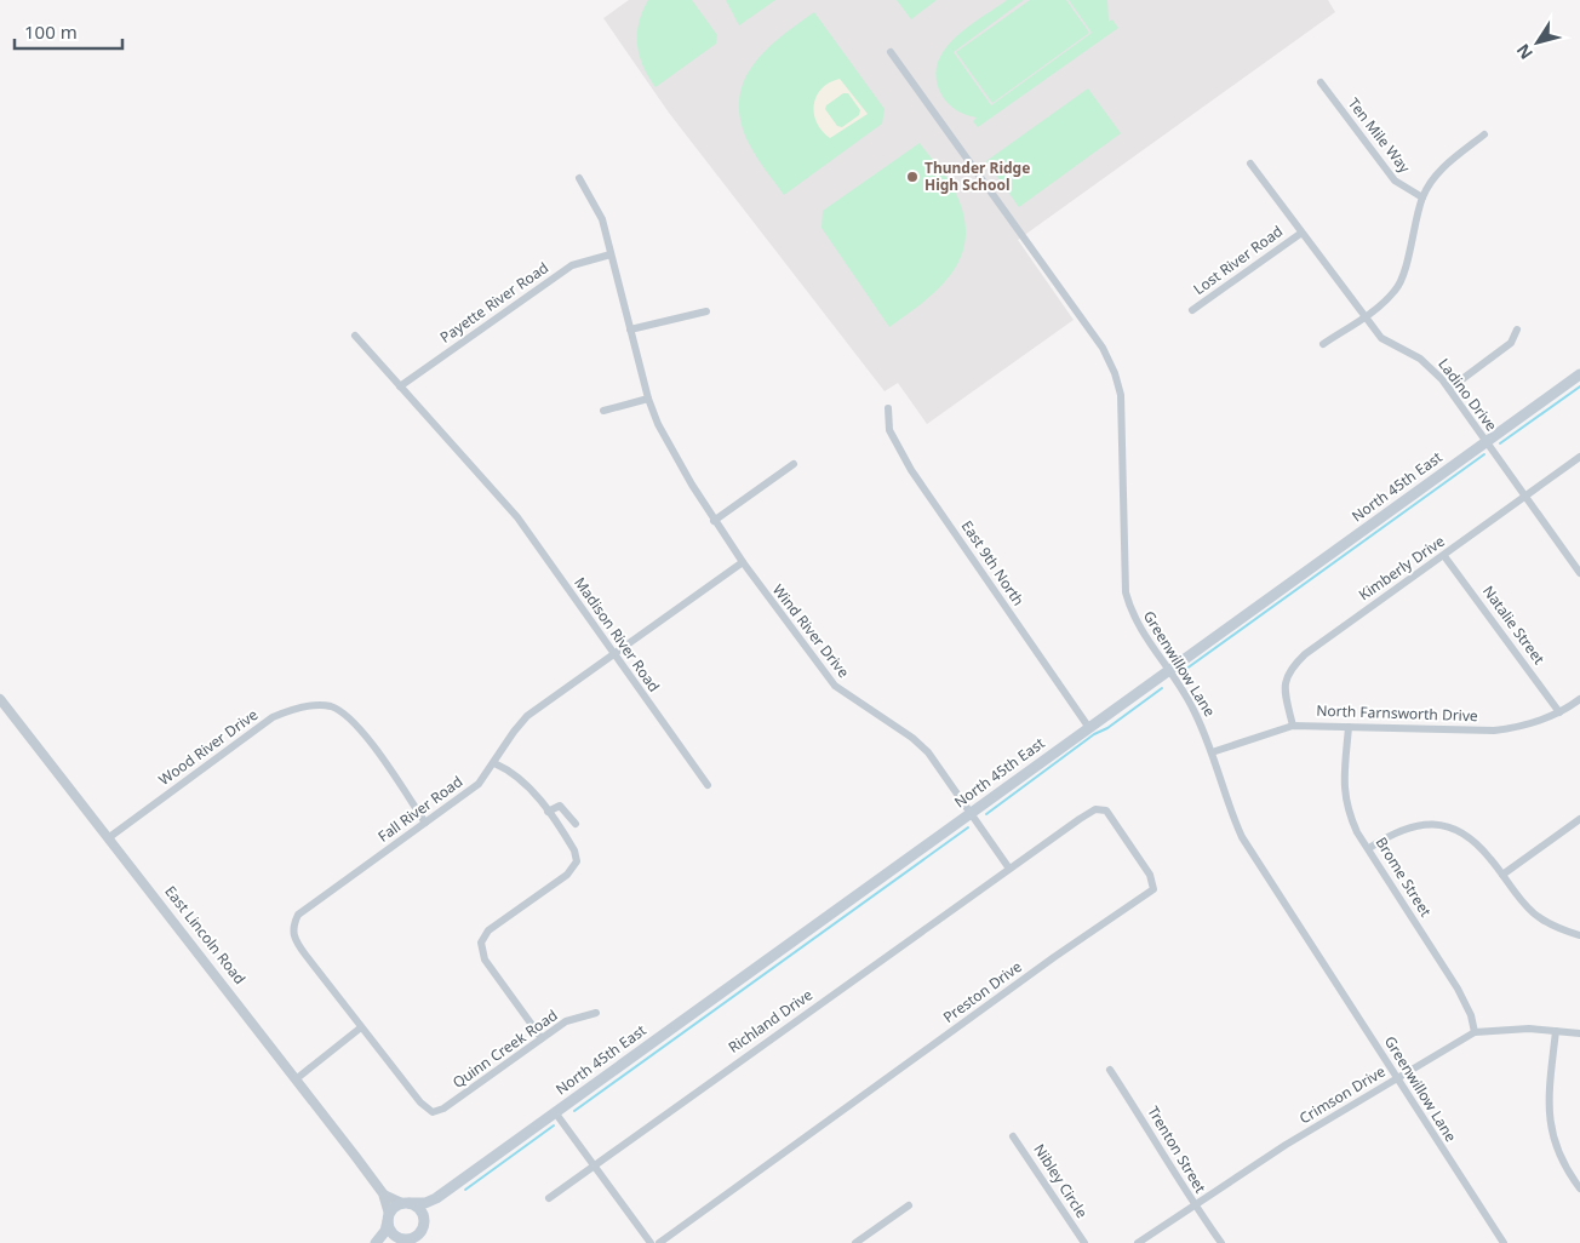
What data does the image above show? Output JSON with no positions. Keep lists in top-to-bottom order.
{
  "streets": {
    "main road": ["North 45th East"],
    "street": [
      "Ten Mile Way",
      "Lost River Road",
      "Payette River Road",
      "Ladino Drive",
      "East 9th North",
      "Kimberly Drive",
      "Natalie Street",
      "Wind River Drive",
      "Madison River Road",
      "Greenwillow Lane",
      "North Farnsworth Drive",
      "Wood River Drive",
      "Fall River Road",
      "Brome Street",
      "East Lincoln Road",
      "Preston Drive",
      "Richland Drive",
      "Quinn Creek Road",
      "Crimson Drive",
      "Trenton Street",
      "Nibley Circle"
    ]
  },
  "crossings": [
    ["Lost River Road", "Ladino Drive"],
    ["Payette River Road", "Madison River Road"],
    ["Ladino Drive", "North 45th East"],
    ["Ladino Drive", "Kimberly Drive"],
    ["North 45th East", "East 9th North"],
    ["North 45th East", "Wind River Drive"],
    ["North 45th East", "Greenwillow Lane"],
    ["North 45th East", "East Lincoln Road"],
    ["Kimberly Drive", "Natalie Street"],
    ["Kimberly Drive", "North Farnsworth Drive"],
    ["Natalie Street", "North Farnsworth Drive"],
    ["Wind River Drive", "Fall River Road"],
    ["Wind River Drive", "Preston Drive"],
    ["Wind River Drive", "Richland Drive"],
    ["Madison River Road", "Fall River Road"],
    ["Greenwillow Lane", "North Farnsworth Drive"],
    ["Greenwillow Lane", "Crimson Drive"],
    ["North Farnsworth Drive", "Brome Street"],
    ["Wood River Drive", "Fall River Road"],
    ["Wood River Drive", "East Lincoln Road"],
    ["Fall River Road", "Quinn Creek Road"],
    ["Brome Street", "Crimson Drive"],
    ["Preston Drive", "Richland Drive"],
    ["Crimson Drive", "Trenton Street"]
  ],
  "places": ["Thunder Ridge High School"],
  "scale_bar": "100 m",
  "north": "bottom left"
}
